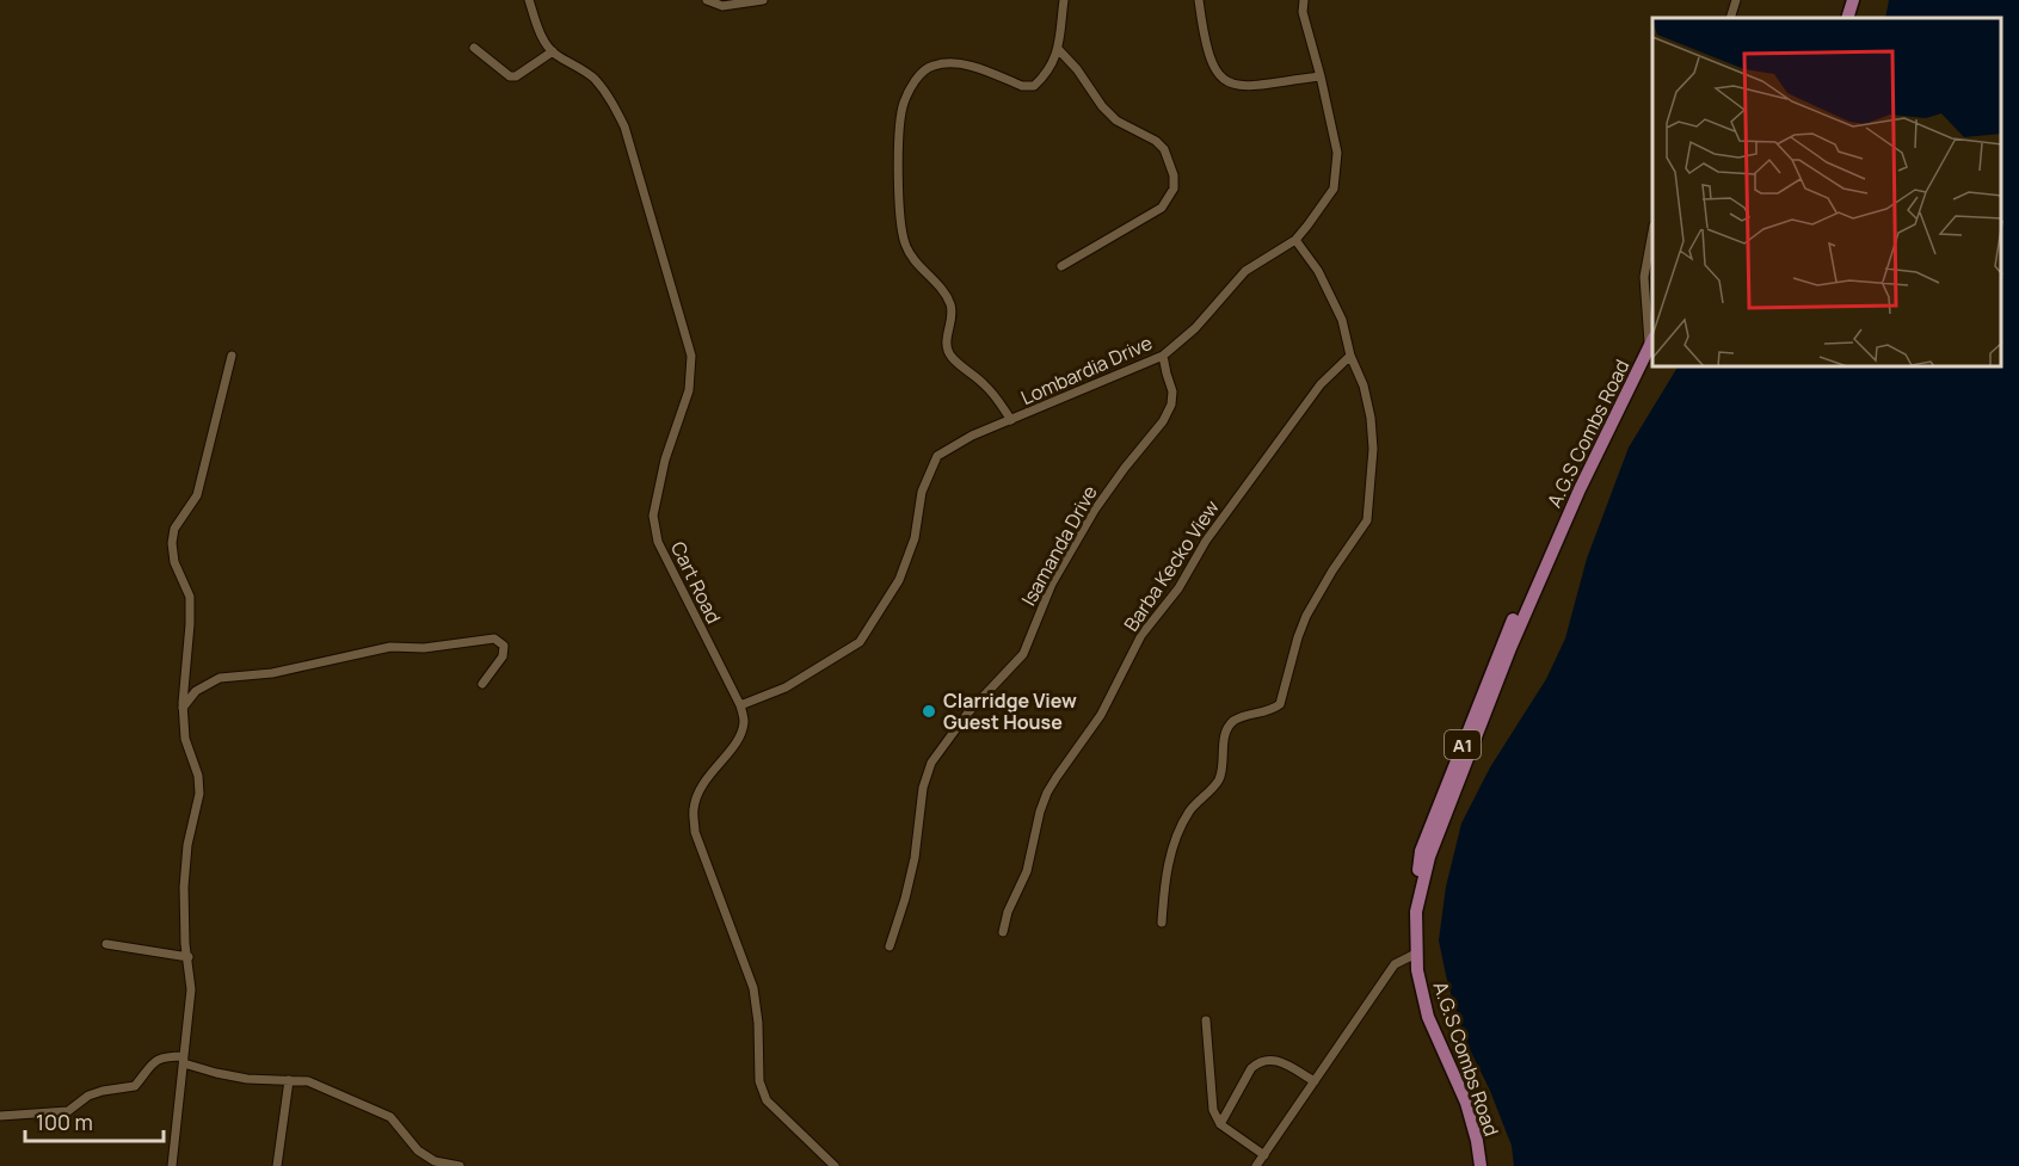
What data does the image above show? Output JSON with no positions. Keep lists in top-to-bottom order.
{
  "streets": {
    "main road": ["A.G.S Combs Road", "A1"],
    "street": [
      "Lombardia Drive",
      "Isamanda Drive",
      "Barba Kecko View",
      "Cart Road"
    ]
  },
  "crossings": [
    ["Lombardia Drive", "Isamanda Drive"],
    ["Lombardia Drive", "Cart Road"]
  ],
  "places": ["Clarridge View Guest House"],
  "scale_bar": "100 m"
}
